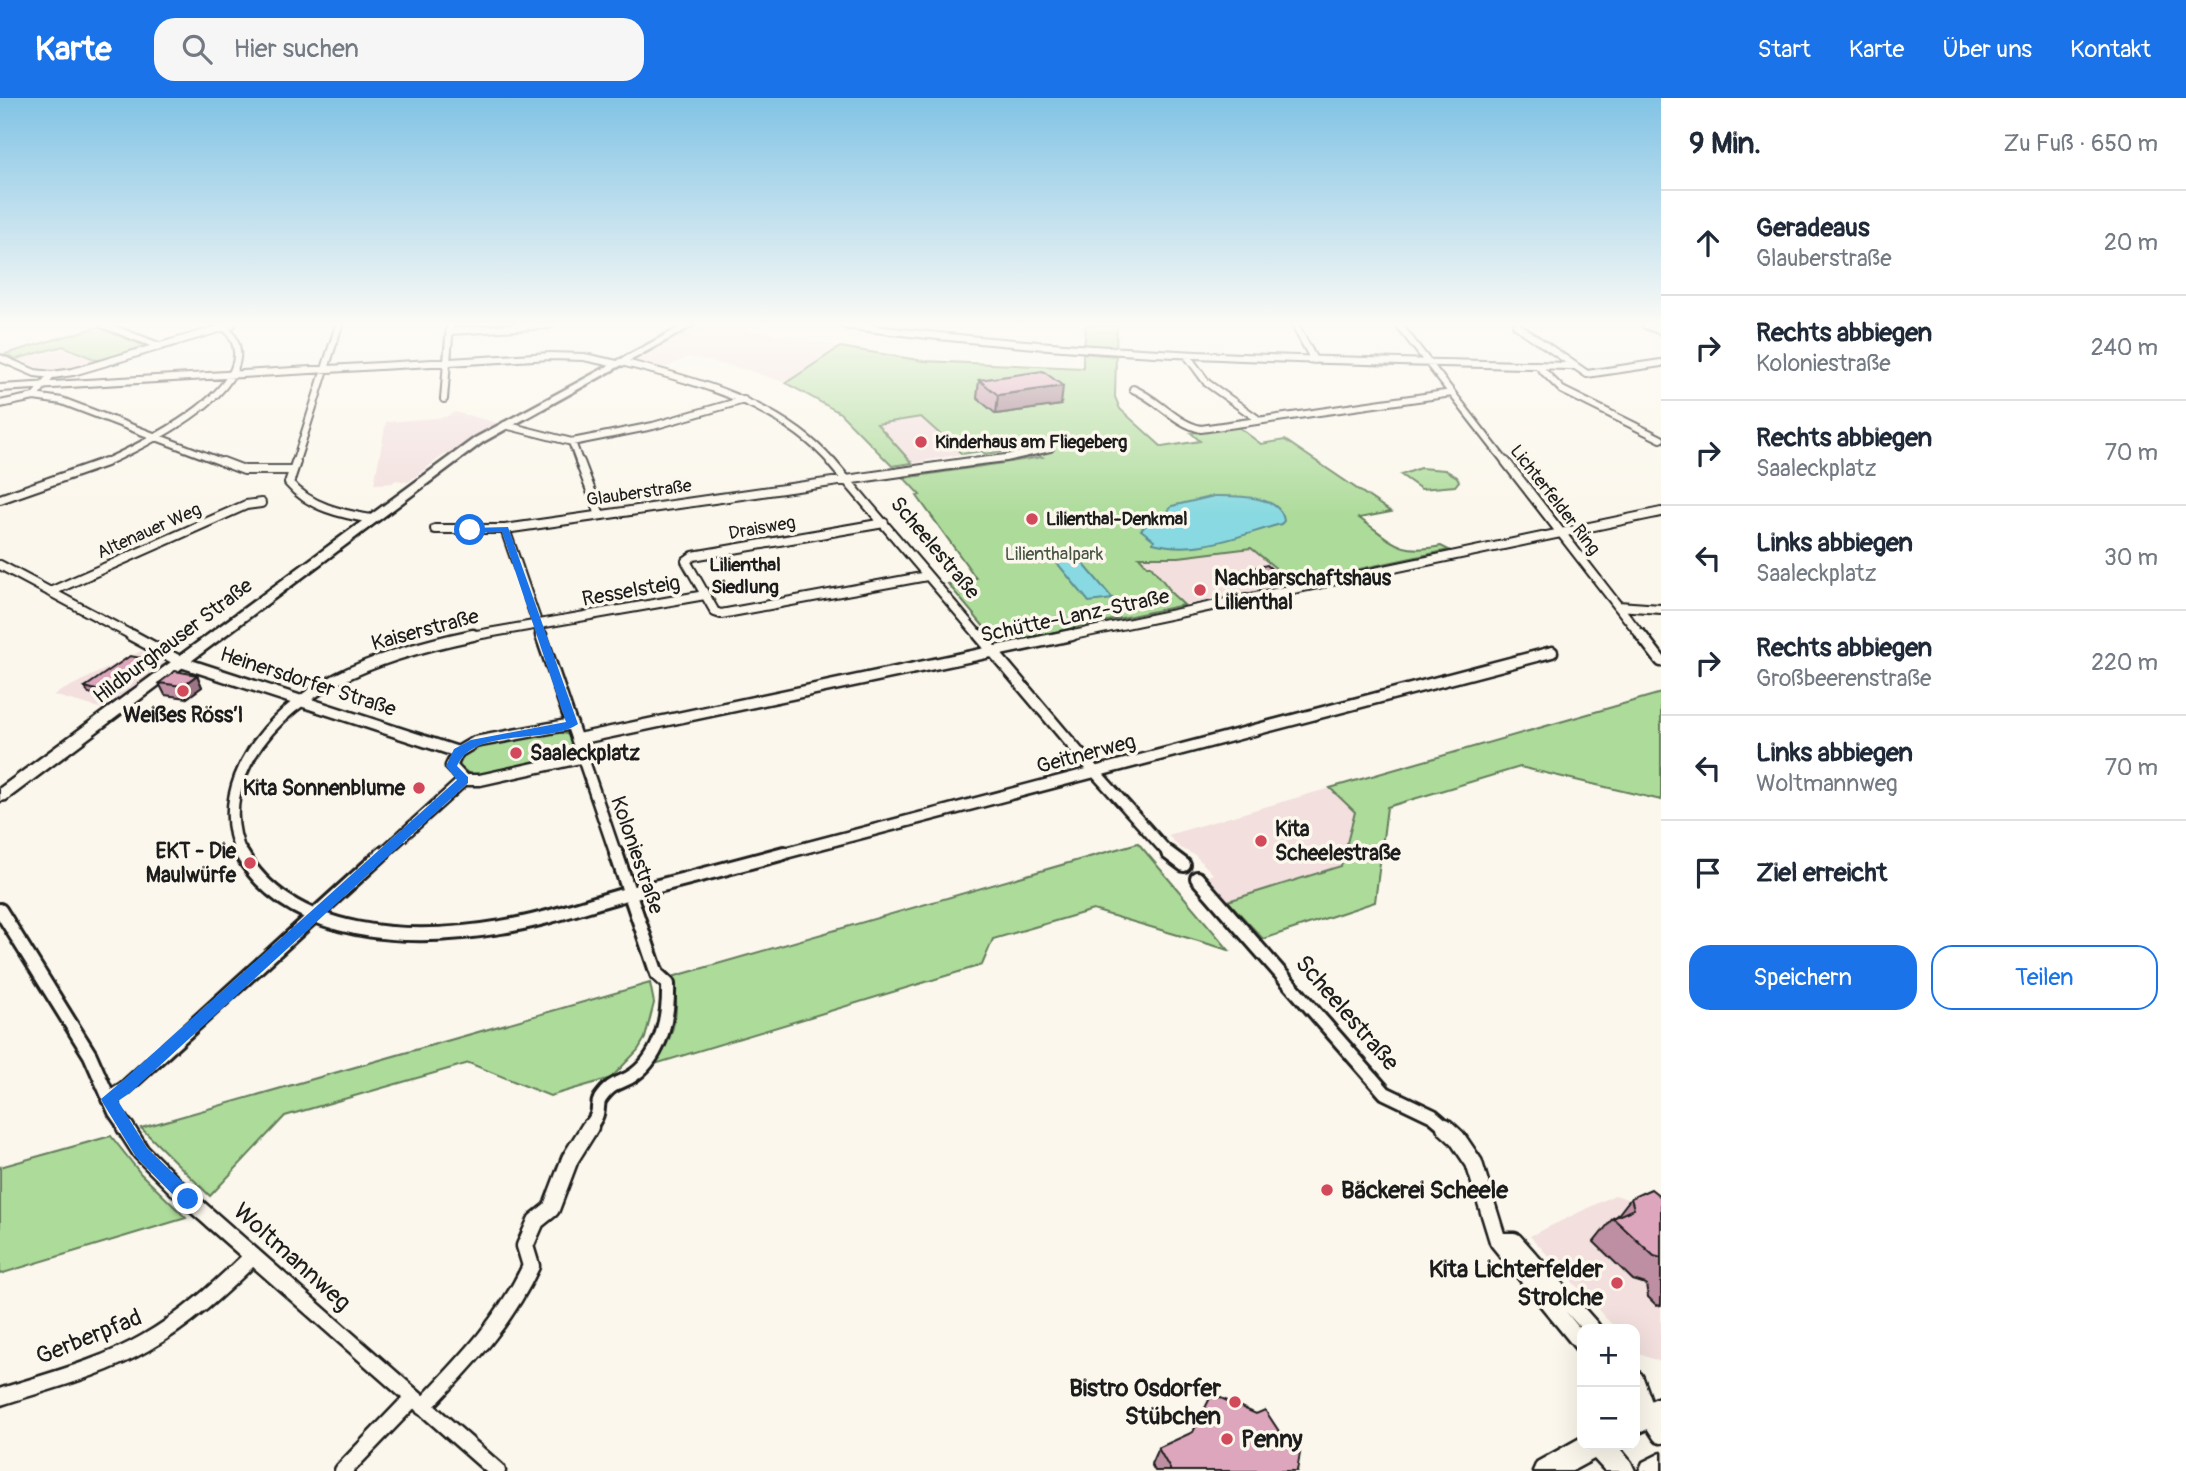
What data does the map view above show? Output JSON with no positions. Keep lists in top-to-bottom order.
{
  "streets": {
    "main road": ["Hildburghauser Straße"],
    "street": [
      "Glauberstraße",
      "Lichterfelder Ring",
      "Draisweg",
      "Altenauer Weg",
      "Scheelestraße",
      "Resselsteig",
      "Schütte-Lanz-Straße",
      "Kaiserstraße",
      "Heinersdorfer Straße",
      "Geitnerweg",
      "Koloniestraße",
      "Woltmannweg",
      "Gerberpfad"
    ]
  },
  "crossings": [
    ["Glauberstraße", "Scheelestraße"],
    ["Glauberstraße", "Koloniestraße"],
    ["Lichterfelder Ring", "Schütte-Lanz-Straße"],
    ["Draisweg", "Scheelestraße"],
    ["Draisweg", "Resselsteig"],
    ["Altenauer Weg", "Heinersdorfer Straße"],
    ["Scheelestraße", "Resselsteig"],
    ["Scheelestraße", "Schütte-Lanz-Straße"],
    ["Scheelestraße", "Geitnerweg"],
    ["Resselsteig", "Kaiserstraße"],
    ["Resselsteig", "Koloniestraße"],
    ["Schütte-Lanz-Straße", "Koloniestraße"],
    ["Kaiserstraße", "Heinersdorfer Straße"],
    ["Kaiserstraße", "Geitnerweg"],
    ["Kaiserstraße", "Koloniestraße"],
    ["Hildburghauser Straße", "Heinersdorfer Straße"],
    ["Geitnerweg", "Koloniestraße"],
    ["Koloniestraße", "Woltmannweg"],
    ["Woltmannweg", "Gerberpfad"]
  ],
  "districts": ["Lilienthal Siedlung"],
  "parks": ["Lilienthalpark"],
  "places": [
    "Kinderhaus am Fliegeberg",
    "Lilienthal-Denkmal",
    "Nachbarschaftshaus Lilienthal",
    "Weißes Röss’l",
    "Saaleckplatz",
    "Kita Sonnenblume",
    "Kita Scheelestraße",
    "EKT - Die Maulwürfe",
    "Bäckerei Scheele",
    "Kita Lichterfelder Strolche",
    "Bistro Osdorfer Stübchen",
    "Penny"
  ],
  "page": {
    "header": "Karte",
    "search": "Hier suchen",
    "nav": [
      "Start",
      "Karte",
      "Über uns",
      "Kontakt"
    ],
    "heading": ["9 Min.", "Zu Fuß · 650 m"],
    "list": [
      ["Geradeaus", "Glauberstraße", "20 m"],
      ["Rechts abbiegen", "Koloniestraße", "240 m"],
      ["Rechts abbiegen", "Saaleckplatz", "70 m"],
      ["Links abbiegen", "Saaleckplatz", "30 m"],
      ["Rechts abbiegen", "Großbeerenstraße", "220 m"],
      ["Links abbiegen", "Woltmannweg", "70 m"],
      "Ziel erreicht"
    ],
    "buttons": ["Speichern", "Teilen"],
    "map_buttons": ["+", "−"]
  }
}
